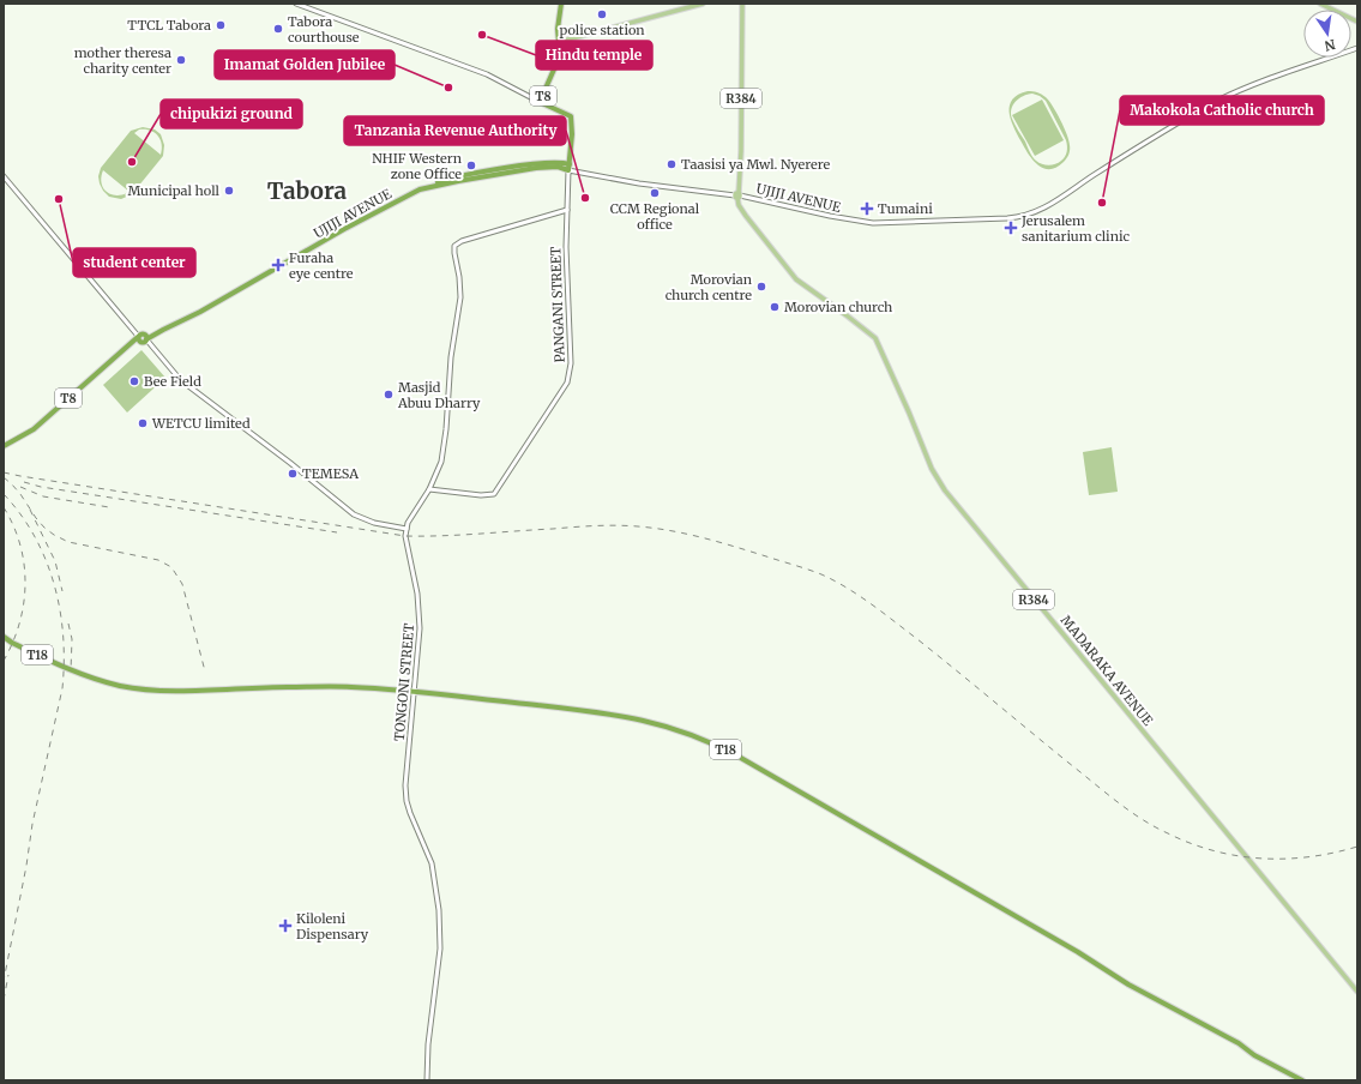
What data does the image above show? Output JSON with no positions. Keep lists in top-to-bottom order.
{
  "streets": {
    "highway": ["T8", "UJIJI AVENUE", "T18"],
    "main road": ["R384", "MADARAKA AVENUE"],
    "street": ["PANGANI STREET", "TONGONI STREET"]
  },
  "crossings": [
    ["T8", "UJIJI AVENUE"],
    ["T8", "PANGANI STREET"],
    ["R384", "UJIJI AVENUE"],
    ["R384", "MADARAKA AVENUE"],
    ["UJIJI AVENUE", "PANGANI STREET"],
    ["UJIJI AVENUE", "MADARAKA AVENUE"],
    ["T18", "TONGONI STREET"]
  ],
  "districts": ["Tabora"],
  "places": {
    "other": [
      "police station",
      "TTCL Tabora",
      "Tabora courthouse",
      "Hindu temple",
      "mother theresa charity center",
      "Imamat Golden Jubilee",
      "chipukizi ground",
      "Taasisi ya Mwl. Nyerere",
      "NHIF Western zone Office",
      "Municipal holl",
      "CCM Regional office",
      "Tanzania Revenue Authority",
      "student center",
      "Makokola Catholic church",
      "Morovian church centre",
      "Morovian church",
      "Bee Field",
      "Masjid Abuu Dharry",
      "WETCU limited",
      "TEMESA"
    ],
    "health": [
      "Tumaini",
      "Jerusalem sanitarium clinic",
      "Furaha eye centre",
      "Kiloleni Dispensary"
    ]
  },
  "north": "bottom"
}
